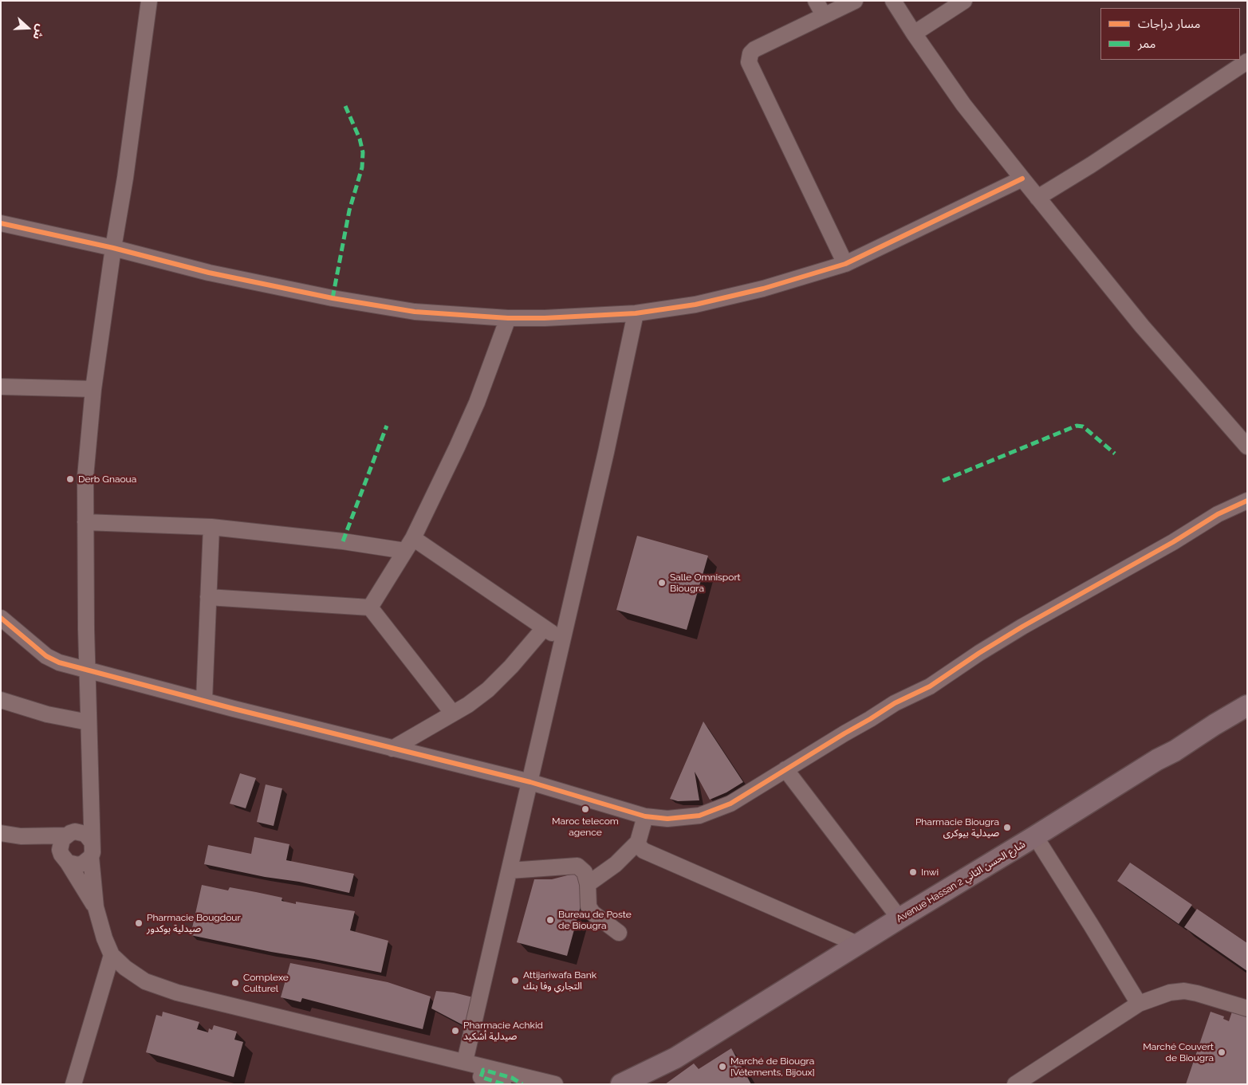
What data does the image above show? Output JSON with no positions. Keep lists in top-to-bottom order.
{
  "streets": {
    "main road": ["Avenue Hassan 2 شارع الحسن الثاني"]
  },
  "places": [
    "Derb Gnaoua",
    "Salle Omnisport Biougra",
    "Maroc telecom agence",
    "Pharmacie Biougra صيدلية بيوكرى",
    "Inwi",
    "Bureau de Poste de Biougra",
    "Pharmacie Bougdour صيدلية بوكدور",
    "Attijariwafa Bank التجاري وفا بنك",
    "Complexe Culturel",
    "Pharmacie Achkid صيدلية أشكيد",
    "Marché Couvert de Biougra",
    "Marché de Biougra [Vétements, Bijoux]"
  ],
  "legend": ["مسار دراجات", "ممر"],
  "north": "right"
}
